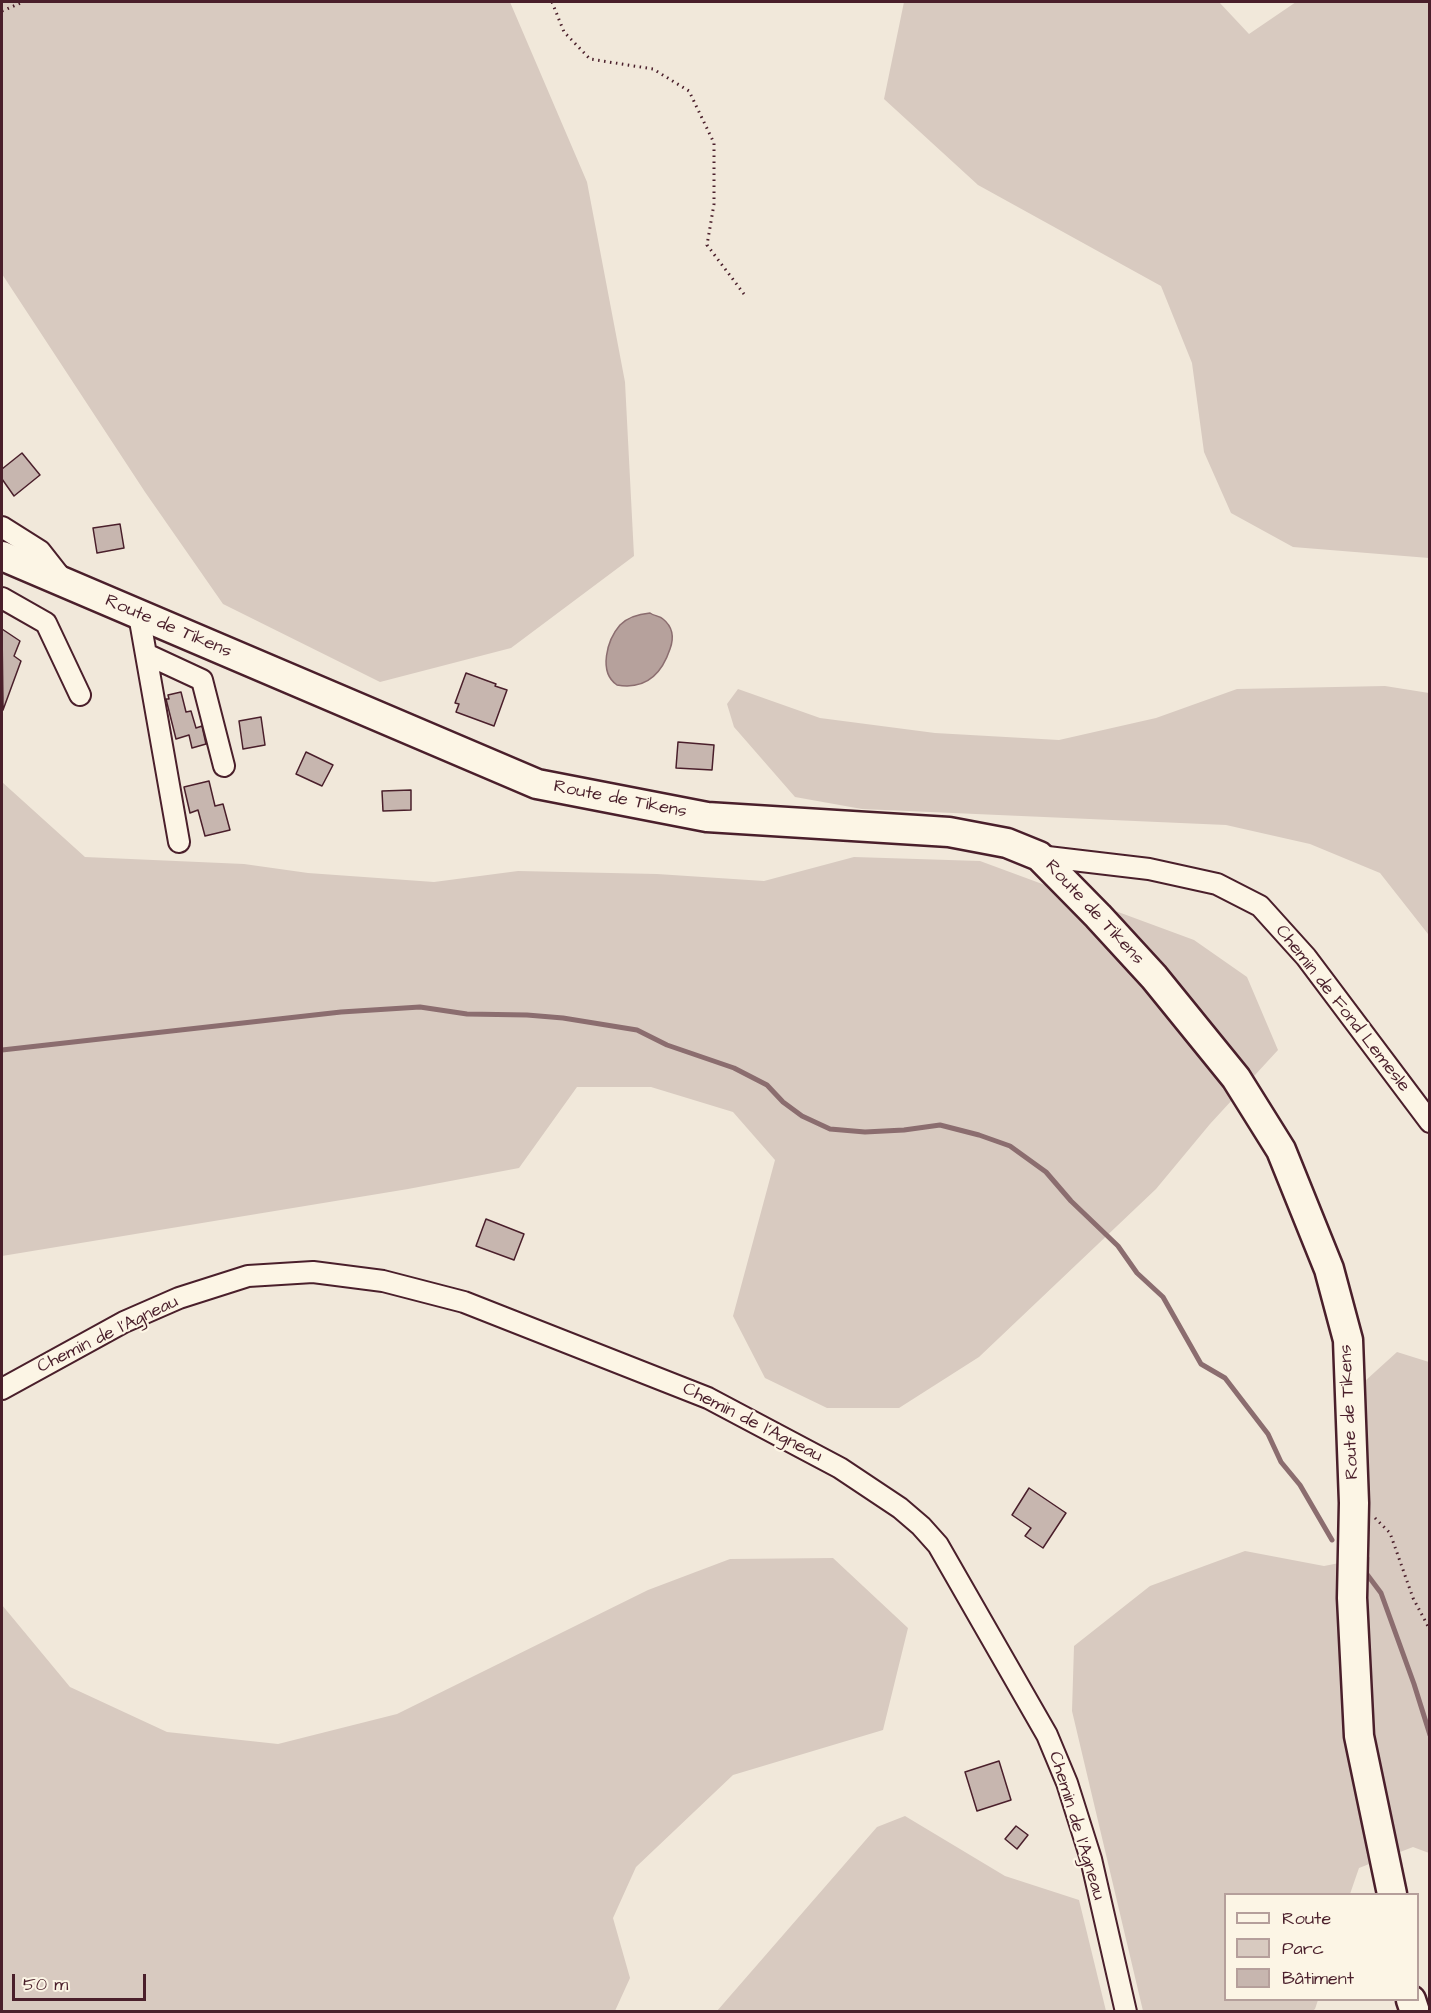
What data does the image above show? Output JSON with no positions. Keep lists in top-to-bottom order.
{
  "streets": {
    "street": ["Route de Tikens", "Chemin de Fond Lemesle", "Chemin de l’Agneau"]
  },
  "crossings": [
    ["Route de Tikens", "Chemin de Fond Lemesle"]
  ],
  "legend": ["Route", "Parc", "Bâtiment"],
  "scale_bar": "50 m"
}
